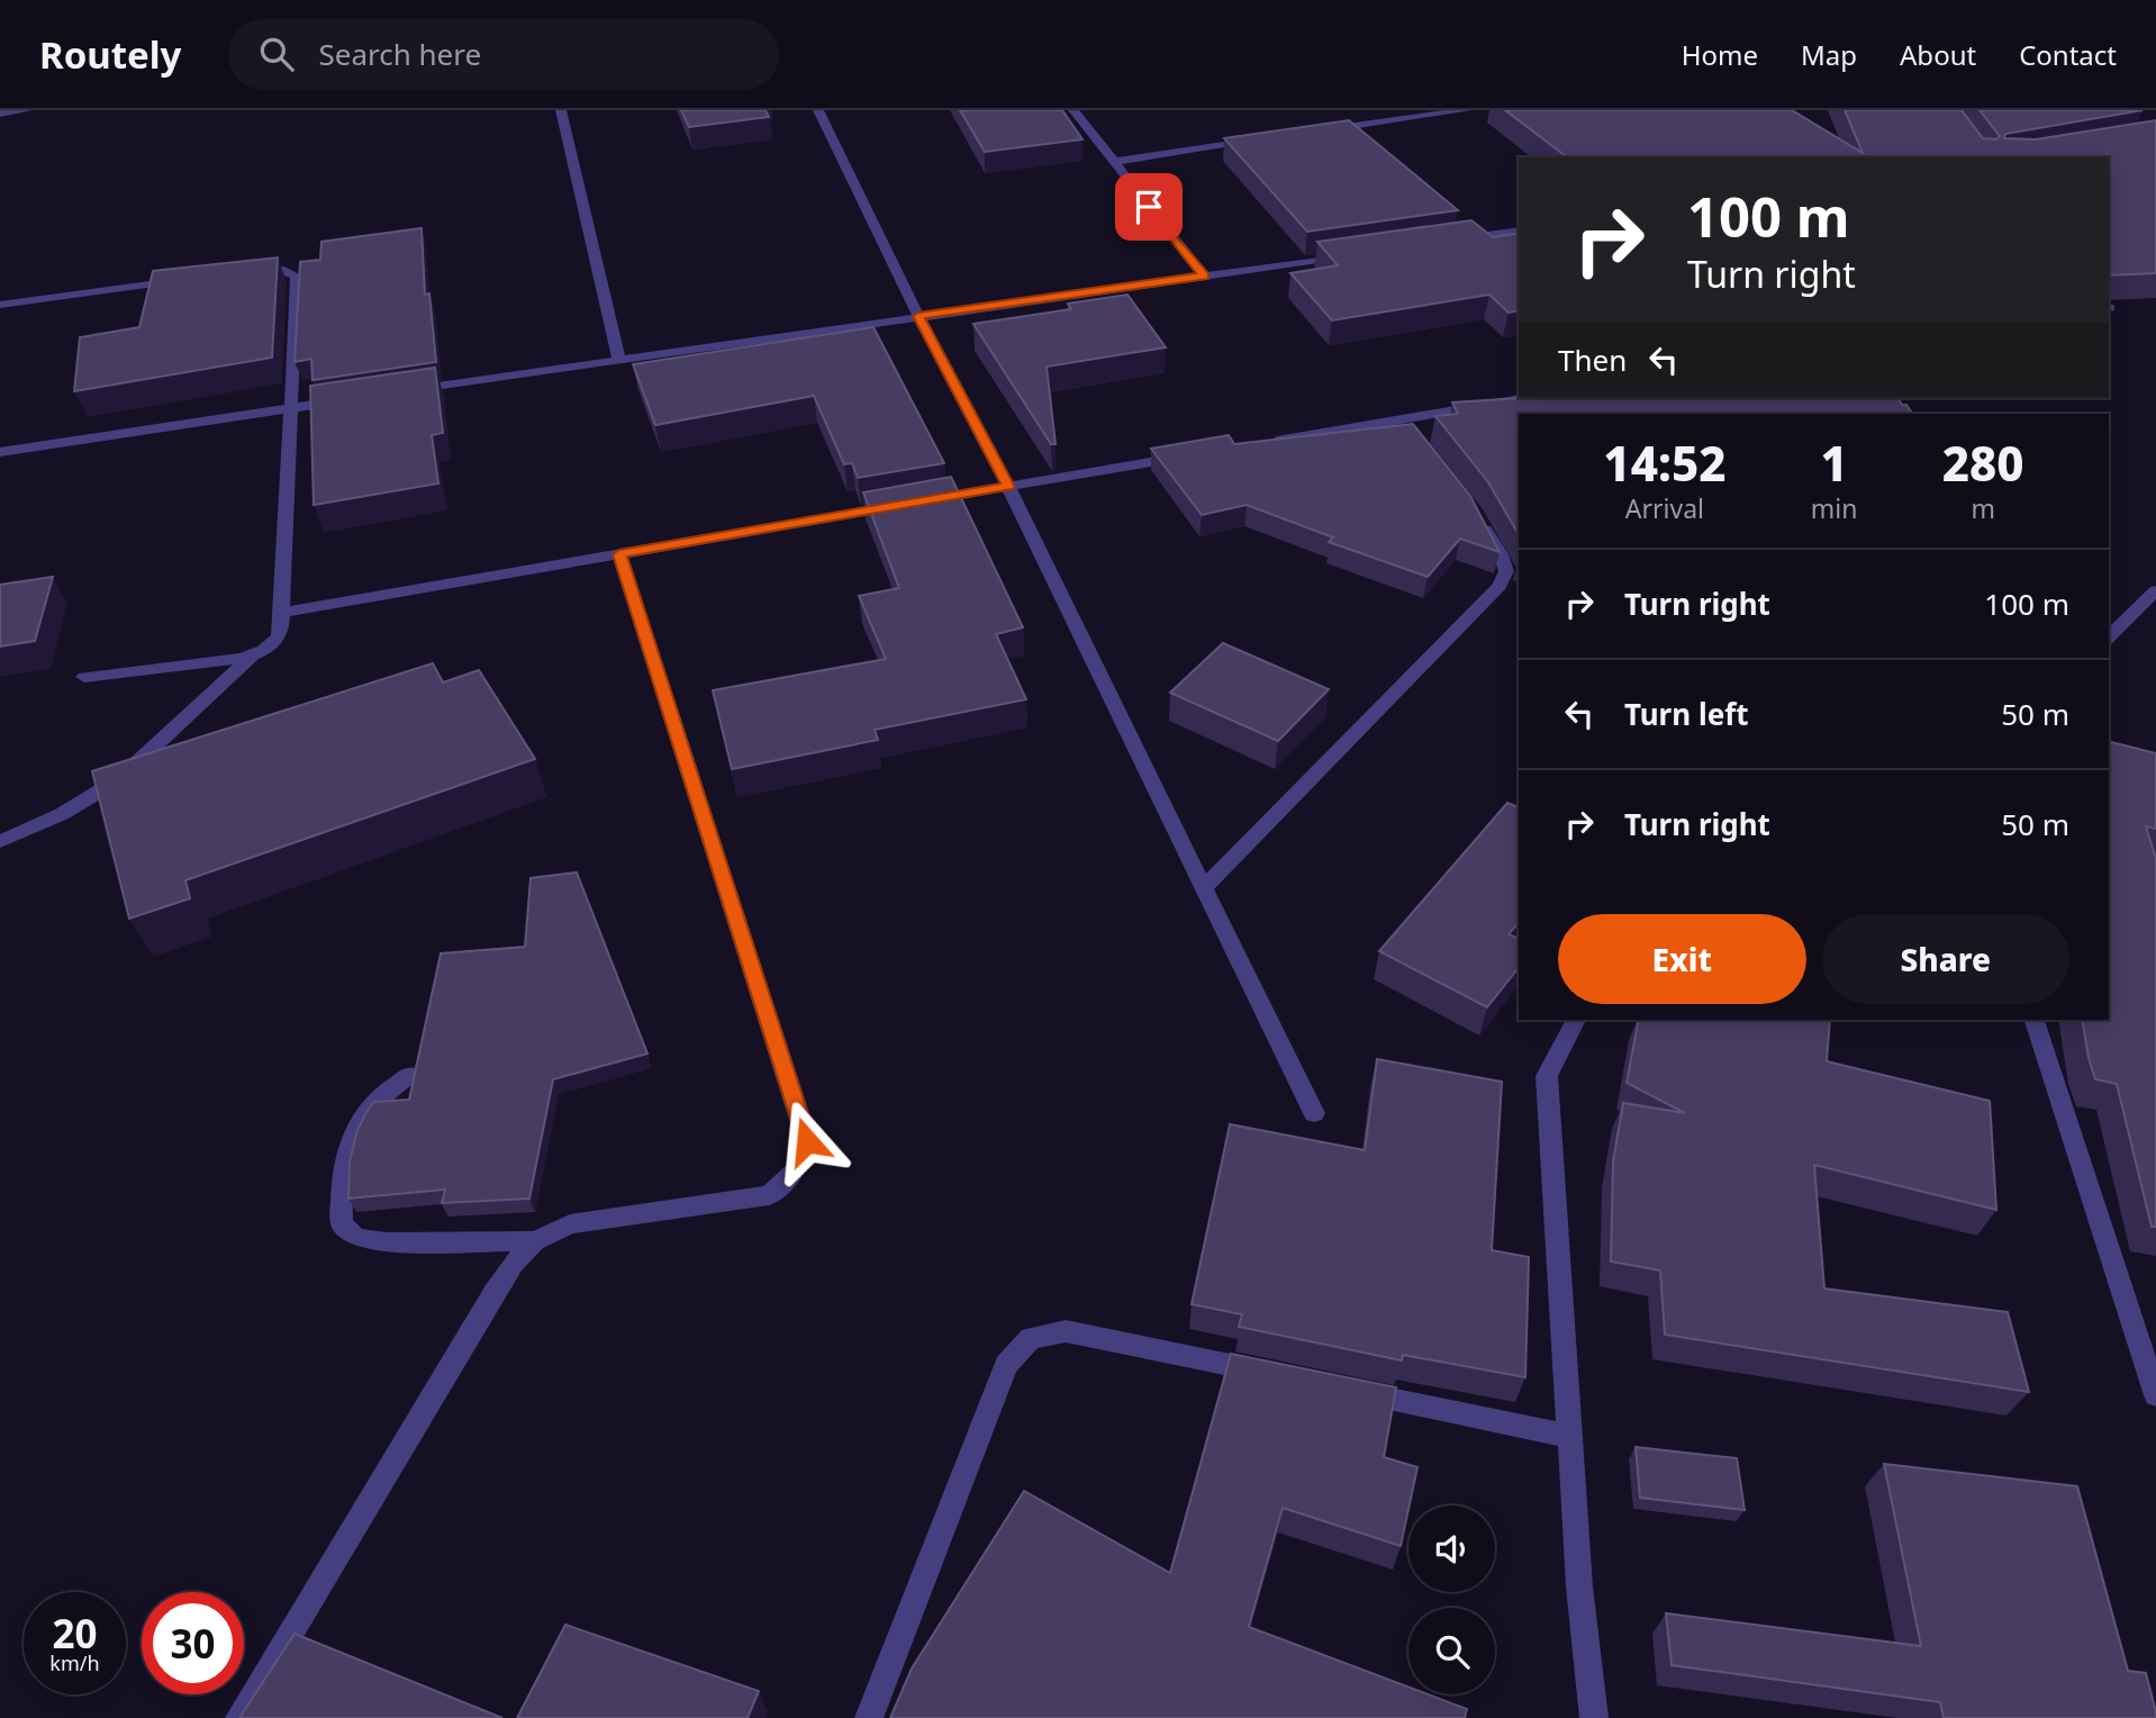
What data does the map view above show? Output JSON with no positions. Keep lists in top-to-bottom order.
{
  "page": {
    "header": "Routely",
    "search": "Search here",
    "nav": [
      "Home",
      "Map",
      "About",
      "Contact"
    ],
    "turn": ["100 m", "Turn right"],
    "then": "Then",
    "eta": [
      "14:52",
      "Arrival",
      "1",
      "min",
      "280",
      "m"
    ],
    "list": [
      {
        "name": "Turn right",
        "value": "100 m"
      },
      {
        "name": "Turn left",
        "value": "50 m"
      },
      {
        "name": "Turn right",
        "value": "50 m"
      }
    ],
    "buttons": ["Exit", "Share"],
    "speed": "20 km/h",
    "limit": "30"
  }
}
